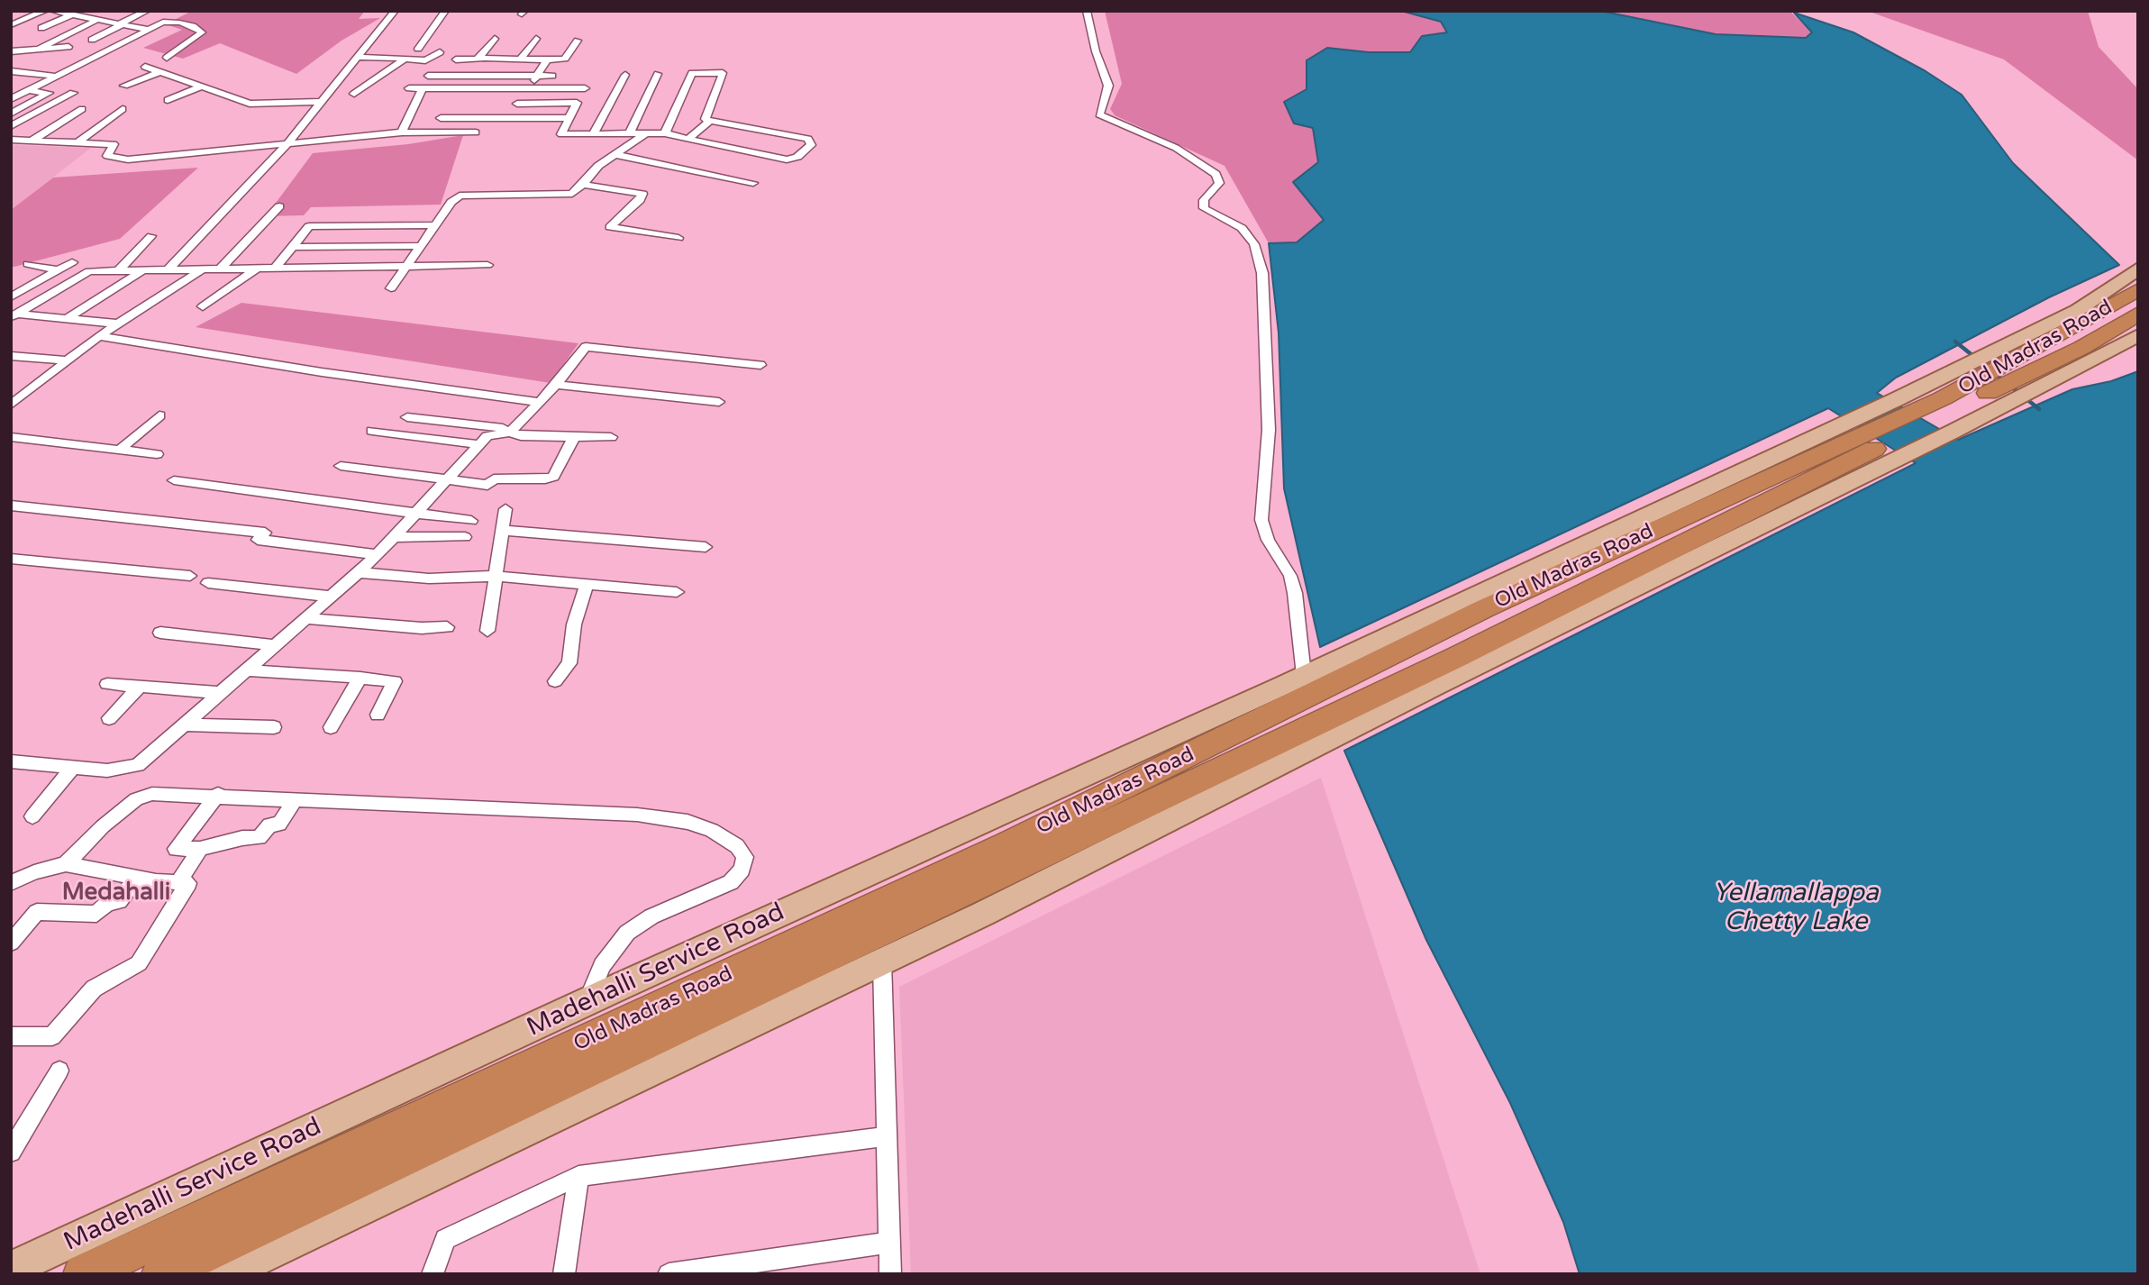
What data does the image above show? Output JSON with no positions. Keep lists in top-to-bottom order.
{
  "streets": {
    "highway": ["Old Madras Road"],
    "main road": ["Madehalli Service Road"]
  },
  "crossings": [
    ["Old Madras Road", "Madehalli Service Road"]
  ],
  "districts": ["Medahalli"],
  "water": ["Yellamallappa Chetty Lake"]
}
